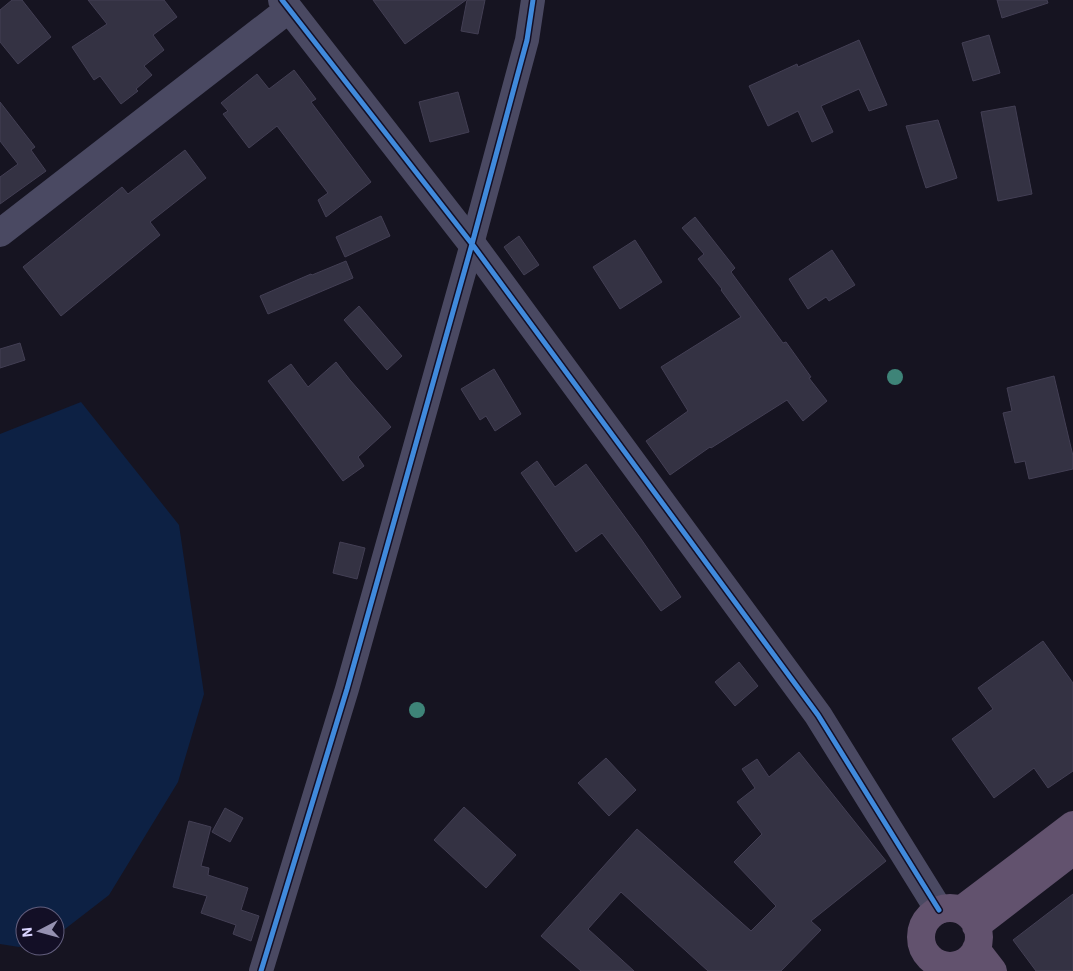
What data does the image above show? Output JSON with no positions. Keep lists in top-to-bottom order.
{
  "north": "left"
}
